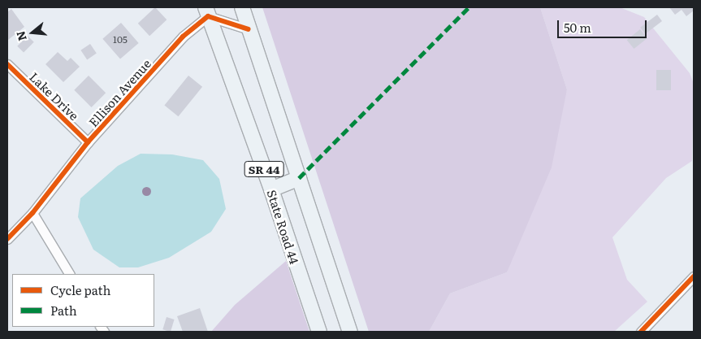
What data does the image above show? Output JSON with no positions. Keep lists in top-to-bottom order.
{
  "streets": {
    "main road": ["SR 44", "State Road 44"],
    "street": ["Ellison Avenue", "Lake Drive"]
  },
  "crossings": [
    ["Ellison Avenue", "Lake Drive"],
    ["Ellison Avenue", "State Road 44"]
  ],
  "house_numbers": ["105"],
  "legend": ["Cycle path", "Path"],
  "scale_bar": "50 m",
  "north": "left"
}
